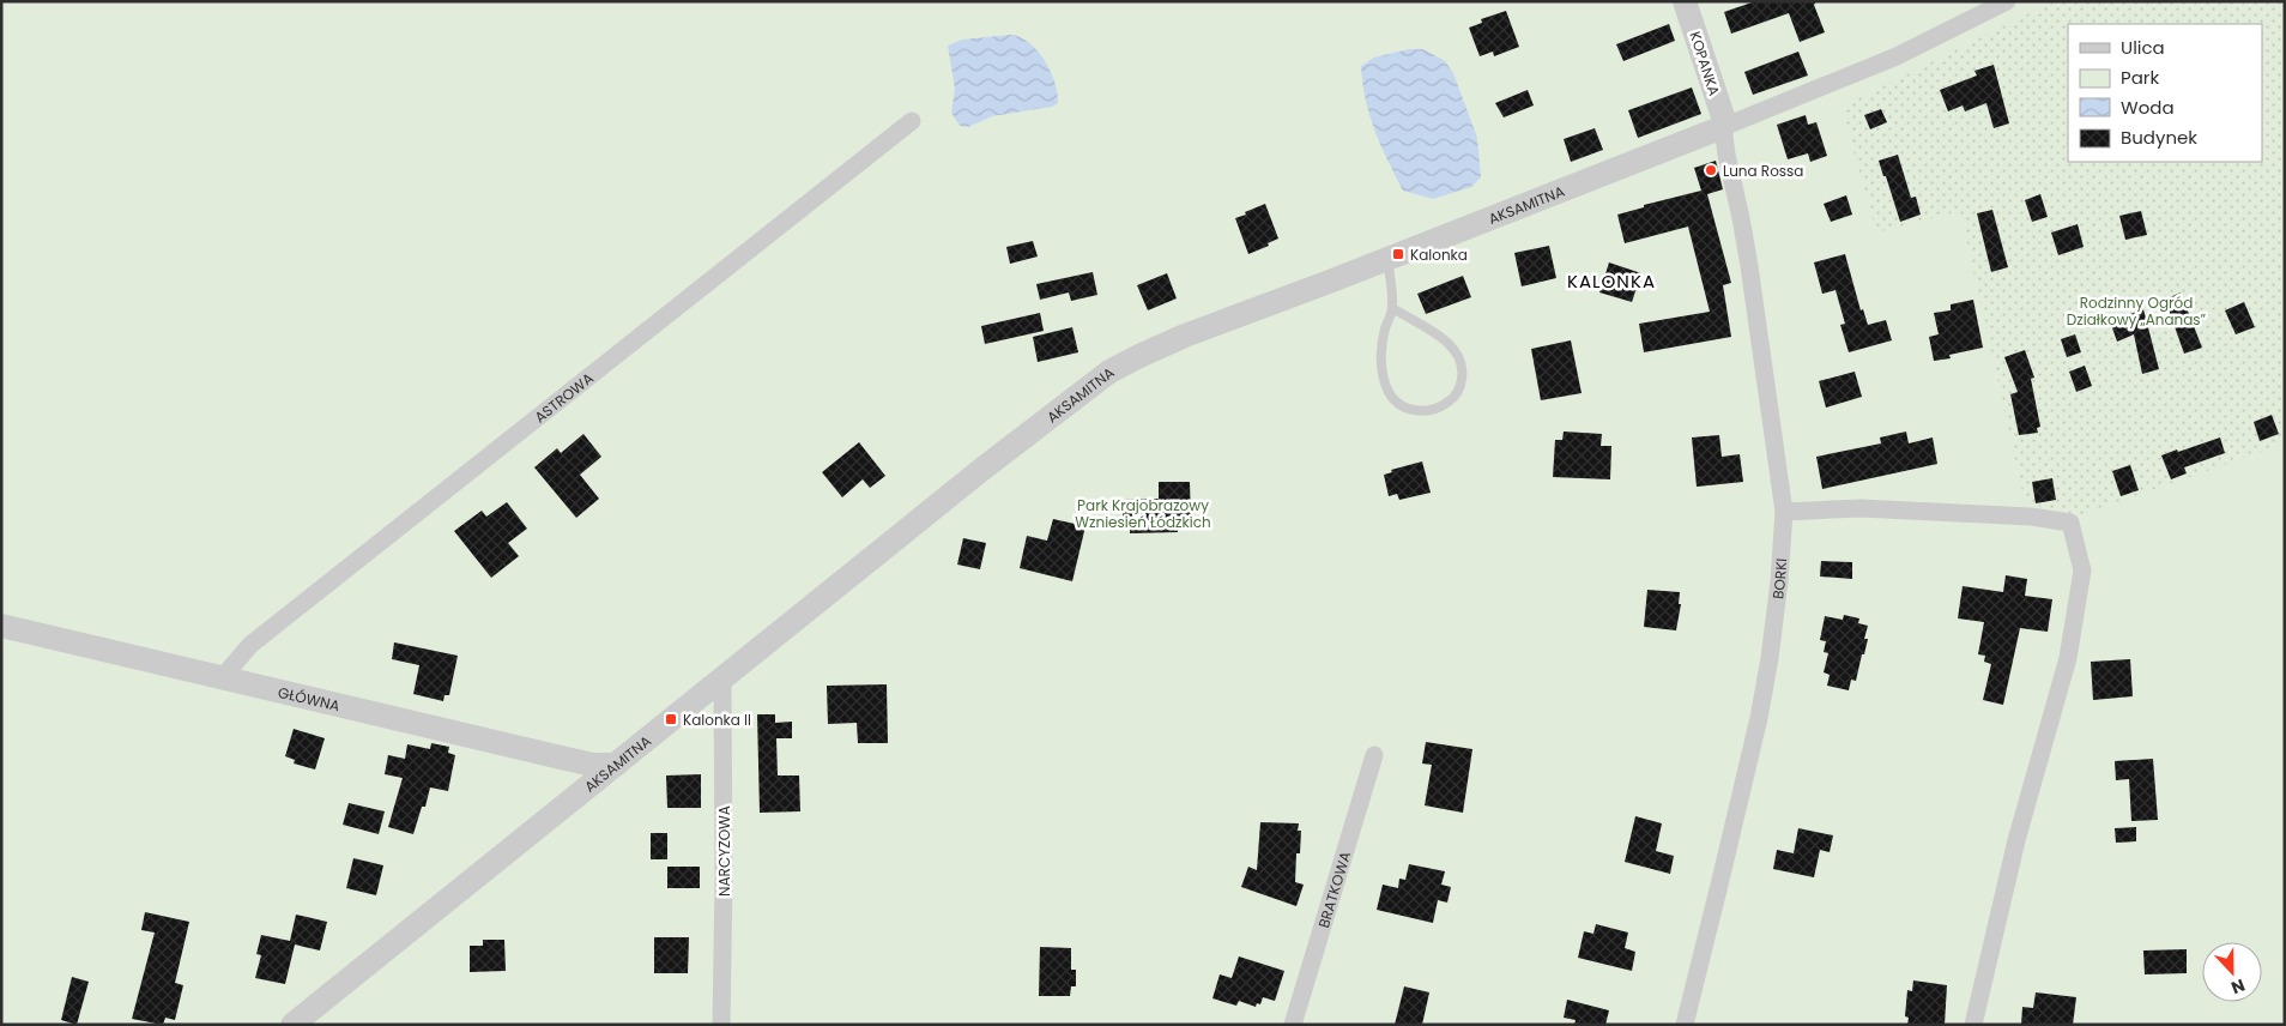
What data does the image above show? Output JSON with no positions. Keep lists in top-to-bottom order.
{
  "streets": {
    "street": [
      "KOPANKA",
      "AKSAMITNA",
      "ASTROWA",
      "BORKI",
      "GŁÓWNA",
      "NARCYZOWA",
      "BRATKOWA"
    ]
  },
  "crossings": [
    ["KOPANKA", "AKSAMITNA"],
    ["KOPANKA", "BORKI"],
    ["AKSAMITNA", "BORKI"],
    ["AKSAMITNA", "GŁÓWNA"],
    ["AKSAMITNA", "NARCYZOWA"],
    ["ASTROWA", "GŁÓWNA"]
  ],
  "districts": ["KALONKA"],
  "parks": ["Rodzinny Ogród Działkowy „Ananas”", "Park Krajobrazowy Wzniesień Łódzkich"],
  "places": {
    "other": ["Luna Rossa"],
    "transit": ["Kalonka", "Kalonka II"]
  },
  "legend": [
    "Ulica",
    "Park",
    "Woda",
    "Budynek"
  ],
  "north": "bottom"
}
